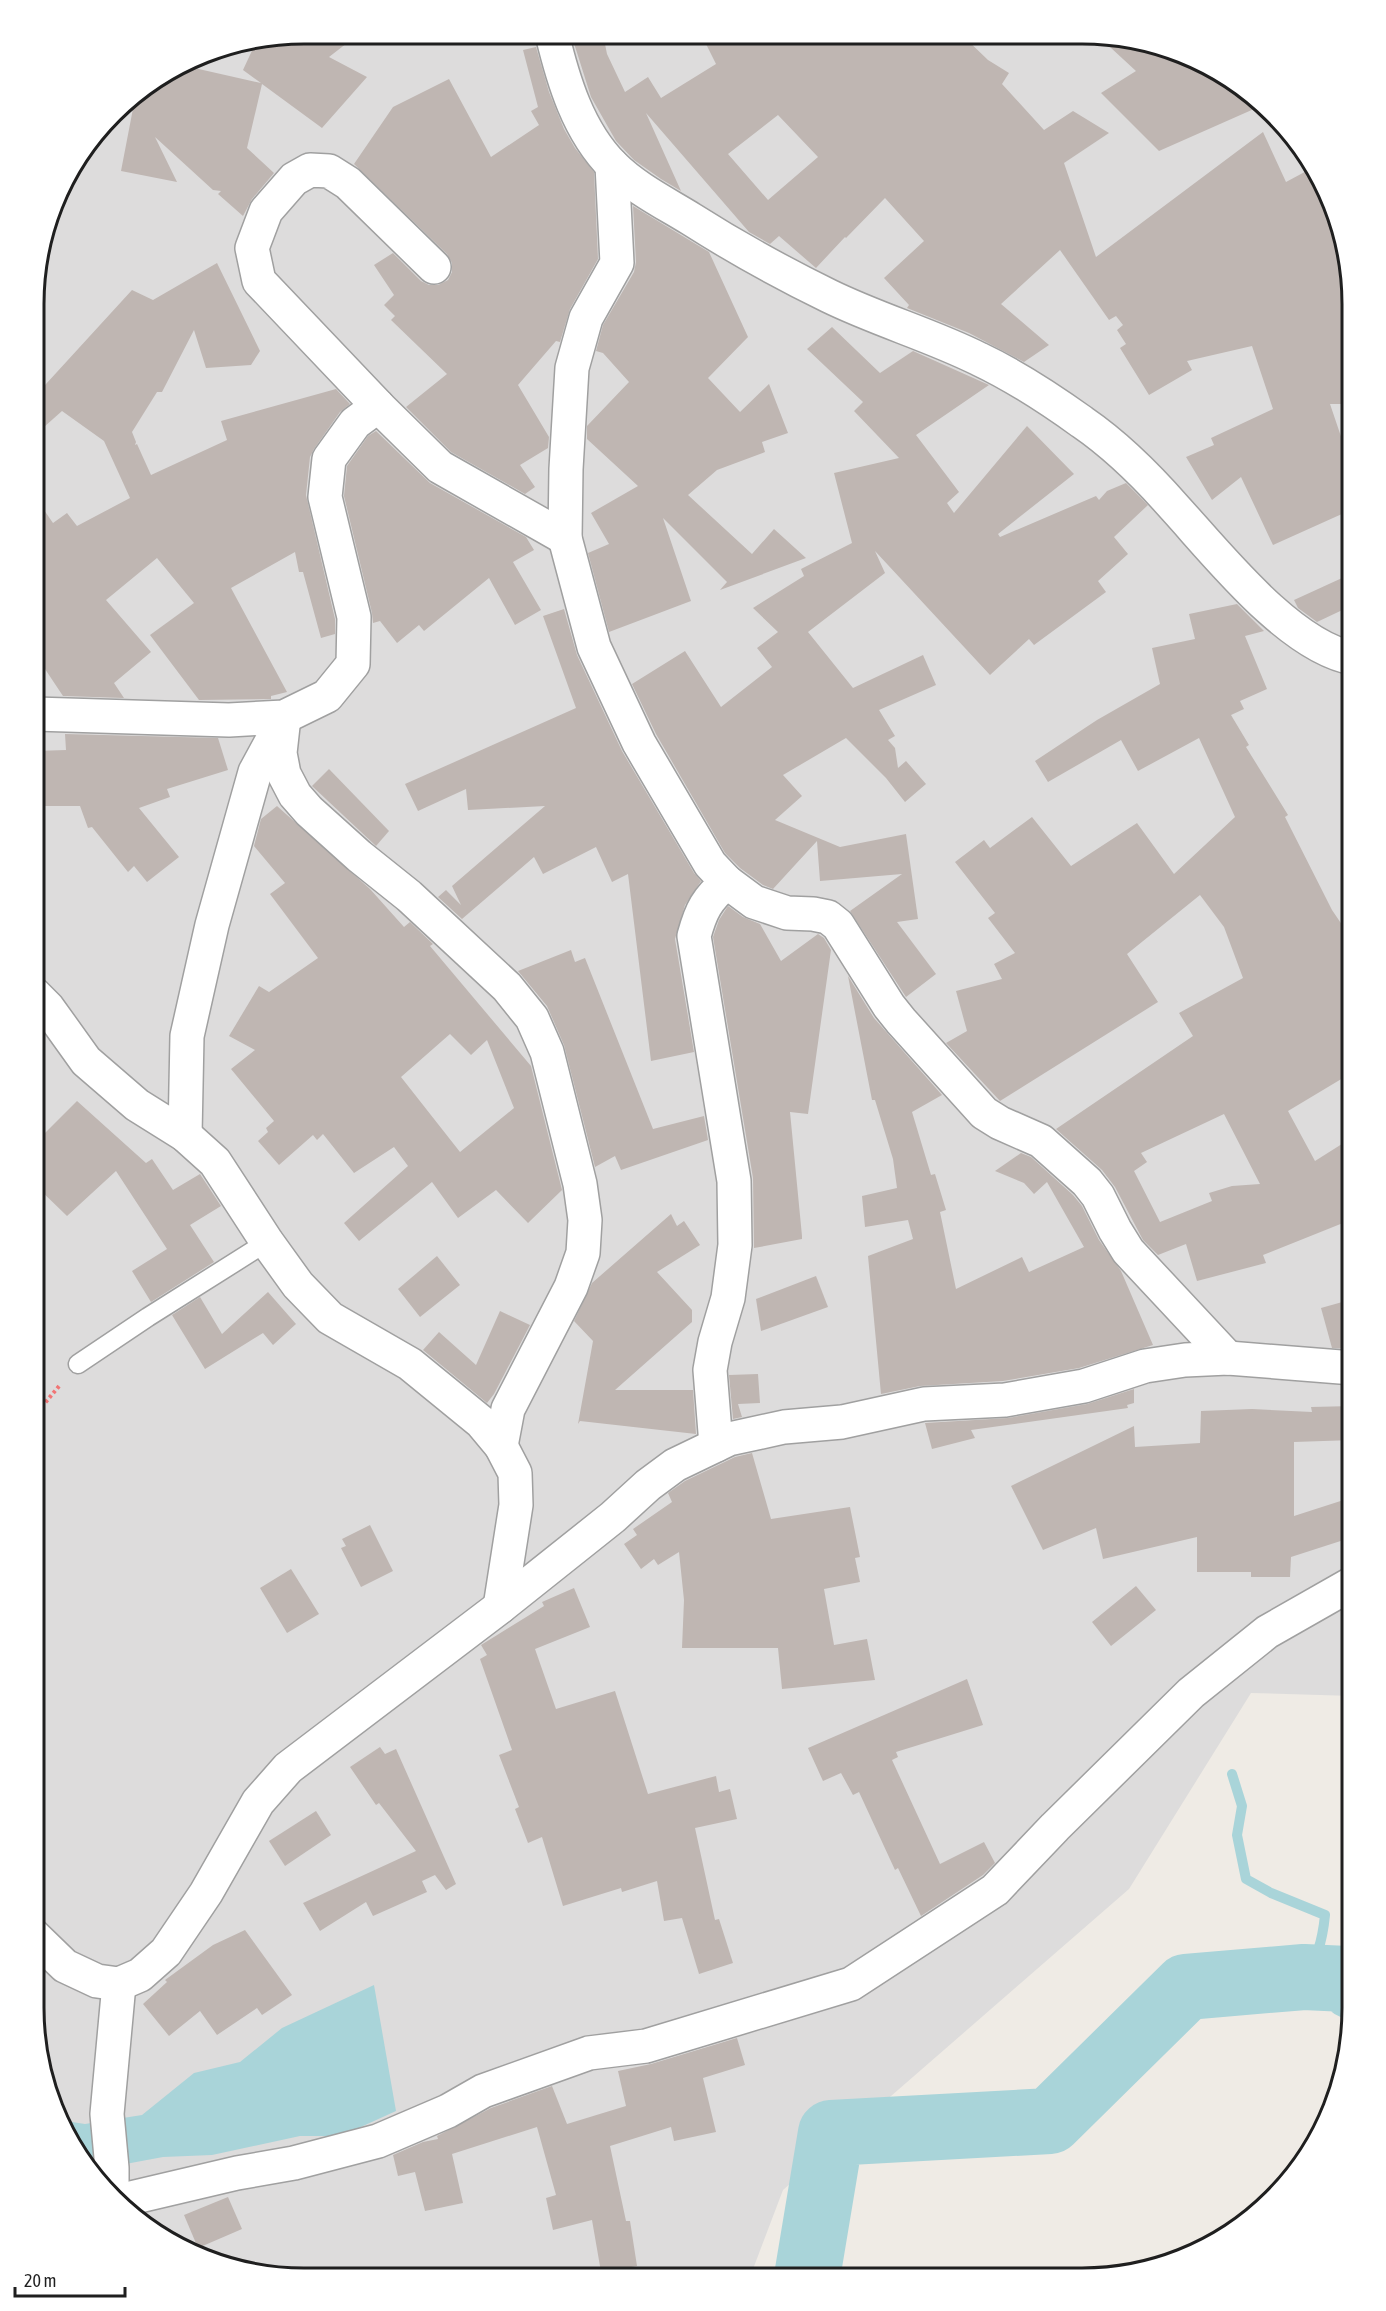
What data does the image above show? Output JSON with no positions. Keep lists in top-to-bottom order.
{
  "scale_bar": "20 m"
}
